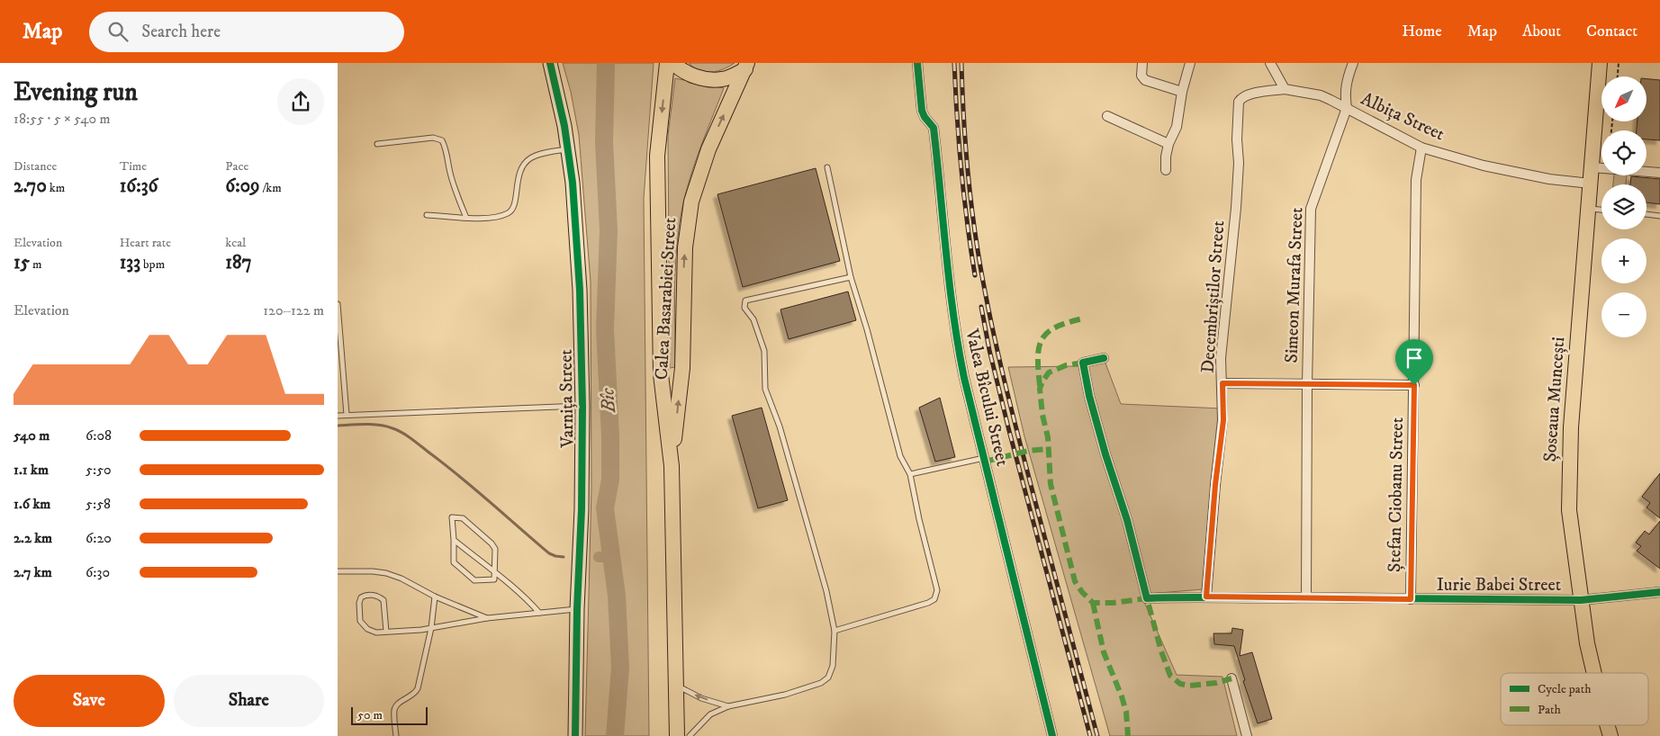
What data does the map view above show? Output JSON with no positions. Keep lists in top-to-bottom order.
{
  "streets": {
    "main road": ["Calea Basarabiei Street", "Șoseaua Muncești"],
    "street": [
      "Albița Street",
      "Simeon Murafa Street",
      "Decembriștilor Street",
      "Valea Bîcului Street",
      "Varnița Street",
      "Ștefan Ciobanu Street",
      "Iurie Babei Street"
    ]
  },
  "crossings": [
    ["Albița Street", "Simeon Murafa Street"],
    ["Albița Street", "Decembriștilor Street"],
    ["Albița Street", "Șoseaua Muncești"],
    ["Albița Street", "Ștefan Ciobanu Street"],
    ["Simeon Murafa Street", "Iurie Babei Street"],
    ["Decembriștilor Street", "Iurie Babei Street"],
    ["Șoseaua Muncești", "Iurie Babei Street"],
    ["Ștefan Ciobanu Street", "Iurie Babei Street"]
  ],
  "water": ["Bîc"],
  "legend": ["Cycle path", "Path"],
  "scale_bar": "50 m",
  "north": "bottom left",
  "page": {
    "header": "Map",
    "search": "Search here",
    "nav": [
      "Home",
      "Map",
      "About",
      "Contact"
    ],
    "heading": ["Evening run", "18:55 · 5 × 540 m"],
    "map_buttons": ["+", "−"],
    "stats": [
      ["Distance", "2.70 km"],
      ["Time", "16:36"],
      ["Pace", "6:09 /km"],
      ["Elevation", "15 m"],
      ["Heart rate", "133 bpm"],
      ["kcal", "187"]
    ],
    "chart": ["Elevation", "120–122 m"],
    "list": [
      {
        "name": "540 m",
        "note": "6:08"
      },
      {
        "name": "1.1 km",
        "note": "5:50"
      },
      {
        "name": "1.6 km",
        "note": "5:58"
      },
      {
        "name": "2.2 km",
        "note": "6:20"
      },
      {
        "name": "2.7 km",
        "note": "6:30"
      }
    ],
    "buttons": ["Save", "Share"],
    "scale": "50 m"
  }
}
